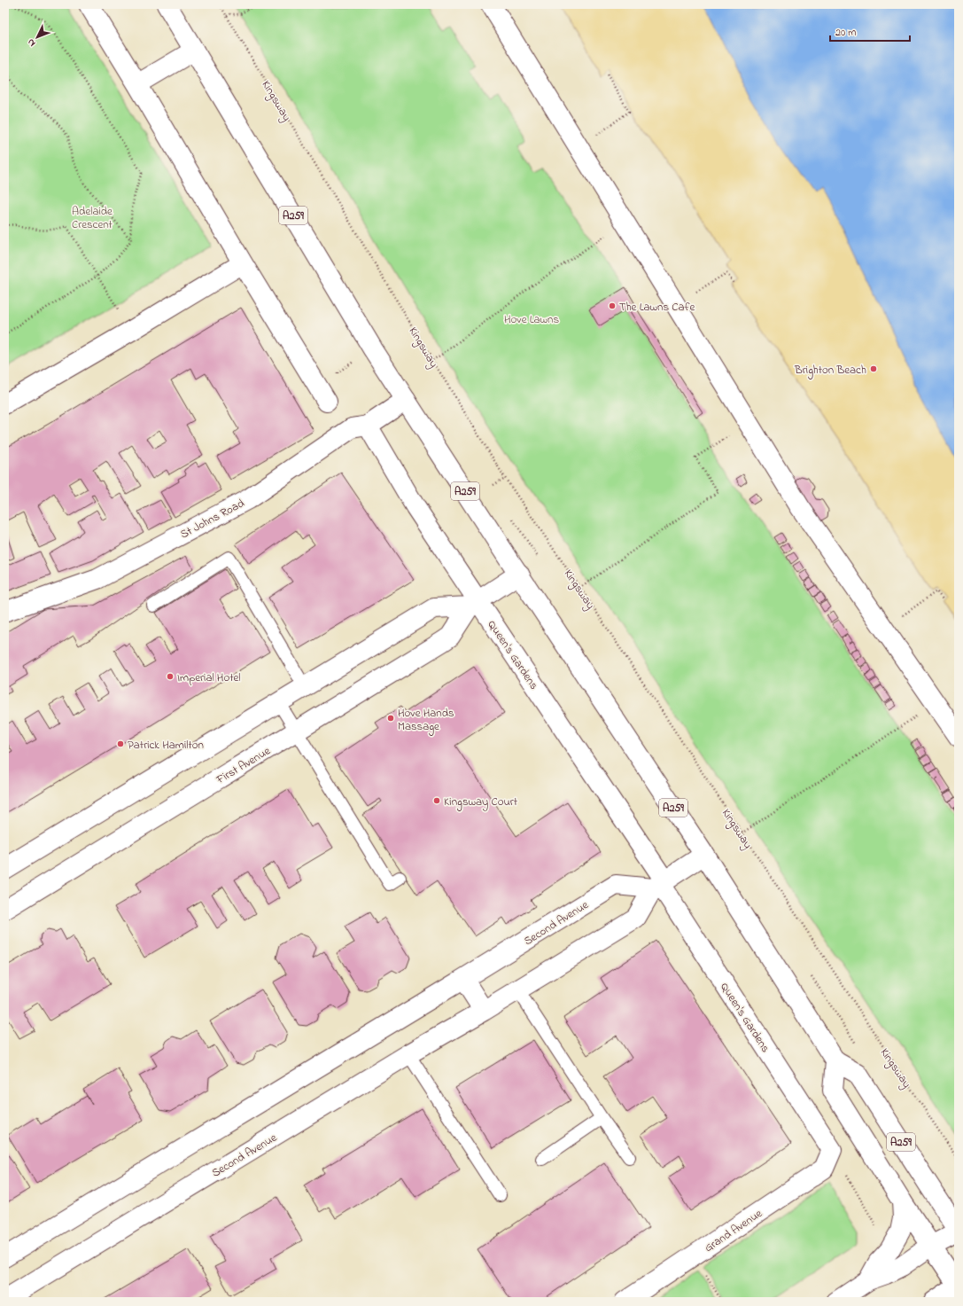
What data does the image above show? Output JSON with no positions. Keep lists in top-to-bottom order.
{
  "streets": {
    "street": [
      "A259",
      "St Johns Road",
      "Queen's Gardens",
      "First Avenue",
      "Second Avenue",
      "Grand Avenue"
    ],
    "path": ["Kingsway"]
  },
  "crossings": [
    ["A259", "St Johns Road"],
    ["A259", "First Avenue"],
    ["A259", "Second Avenue"],
    ["St Johns Road", "Queen's Gardens"],
    ["Queen's Gardens", "First Avenue"],
    ["Queen's Gardens", "Second Avenue"],
    ["Queen's Gardens", "Grand Avenue"]
  ],
  "parks": ["Adelaide Crescent", "Hove Lawns"],
  "places": [
    "The Lawns Cafe",
    "Brighton Beach",
    "Imperial Hotel",
    "Hove Hands Massage",
    "Patrick Hamilton",
    "Kingsway Court"
  ],
  "scale_bar": "20 m",
  "north": "bottom left"
}
